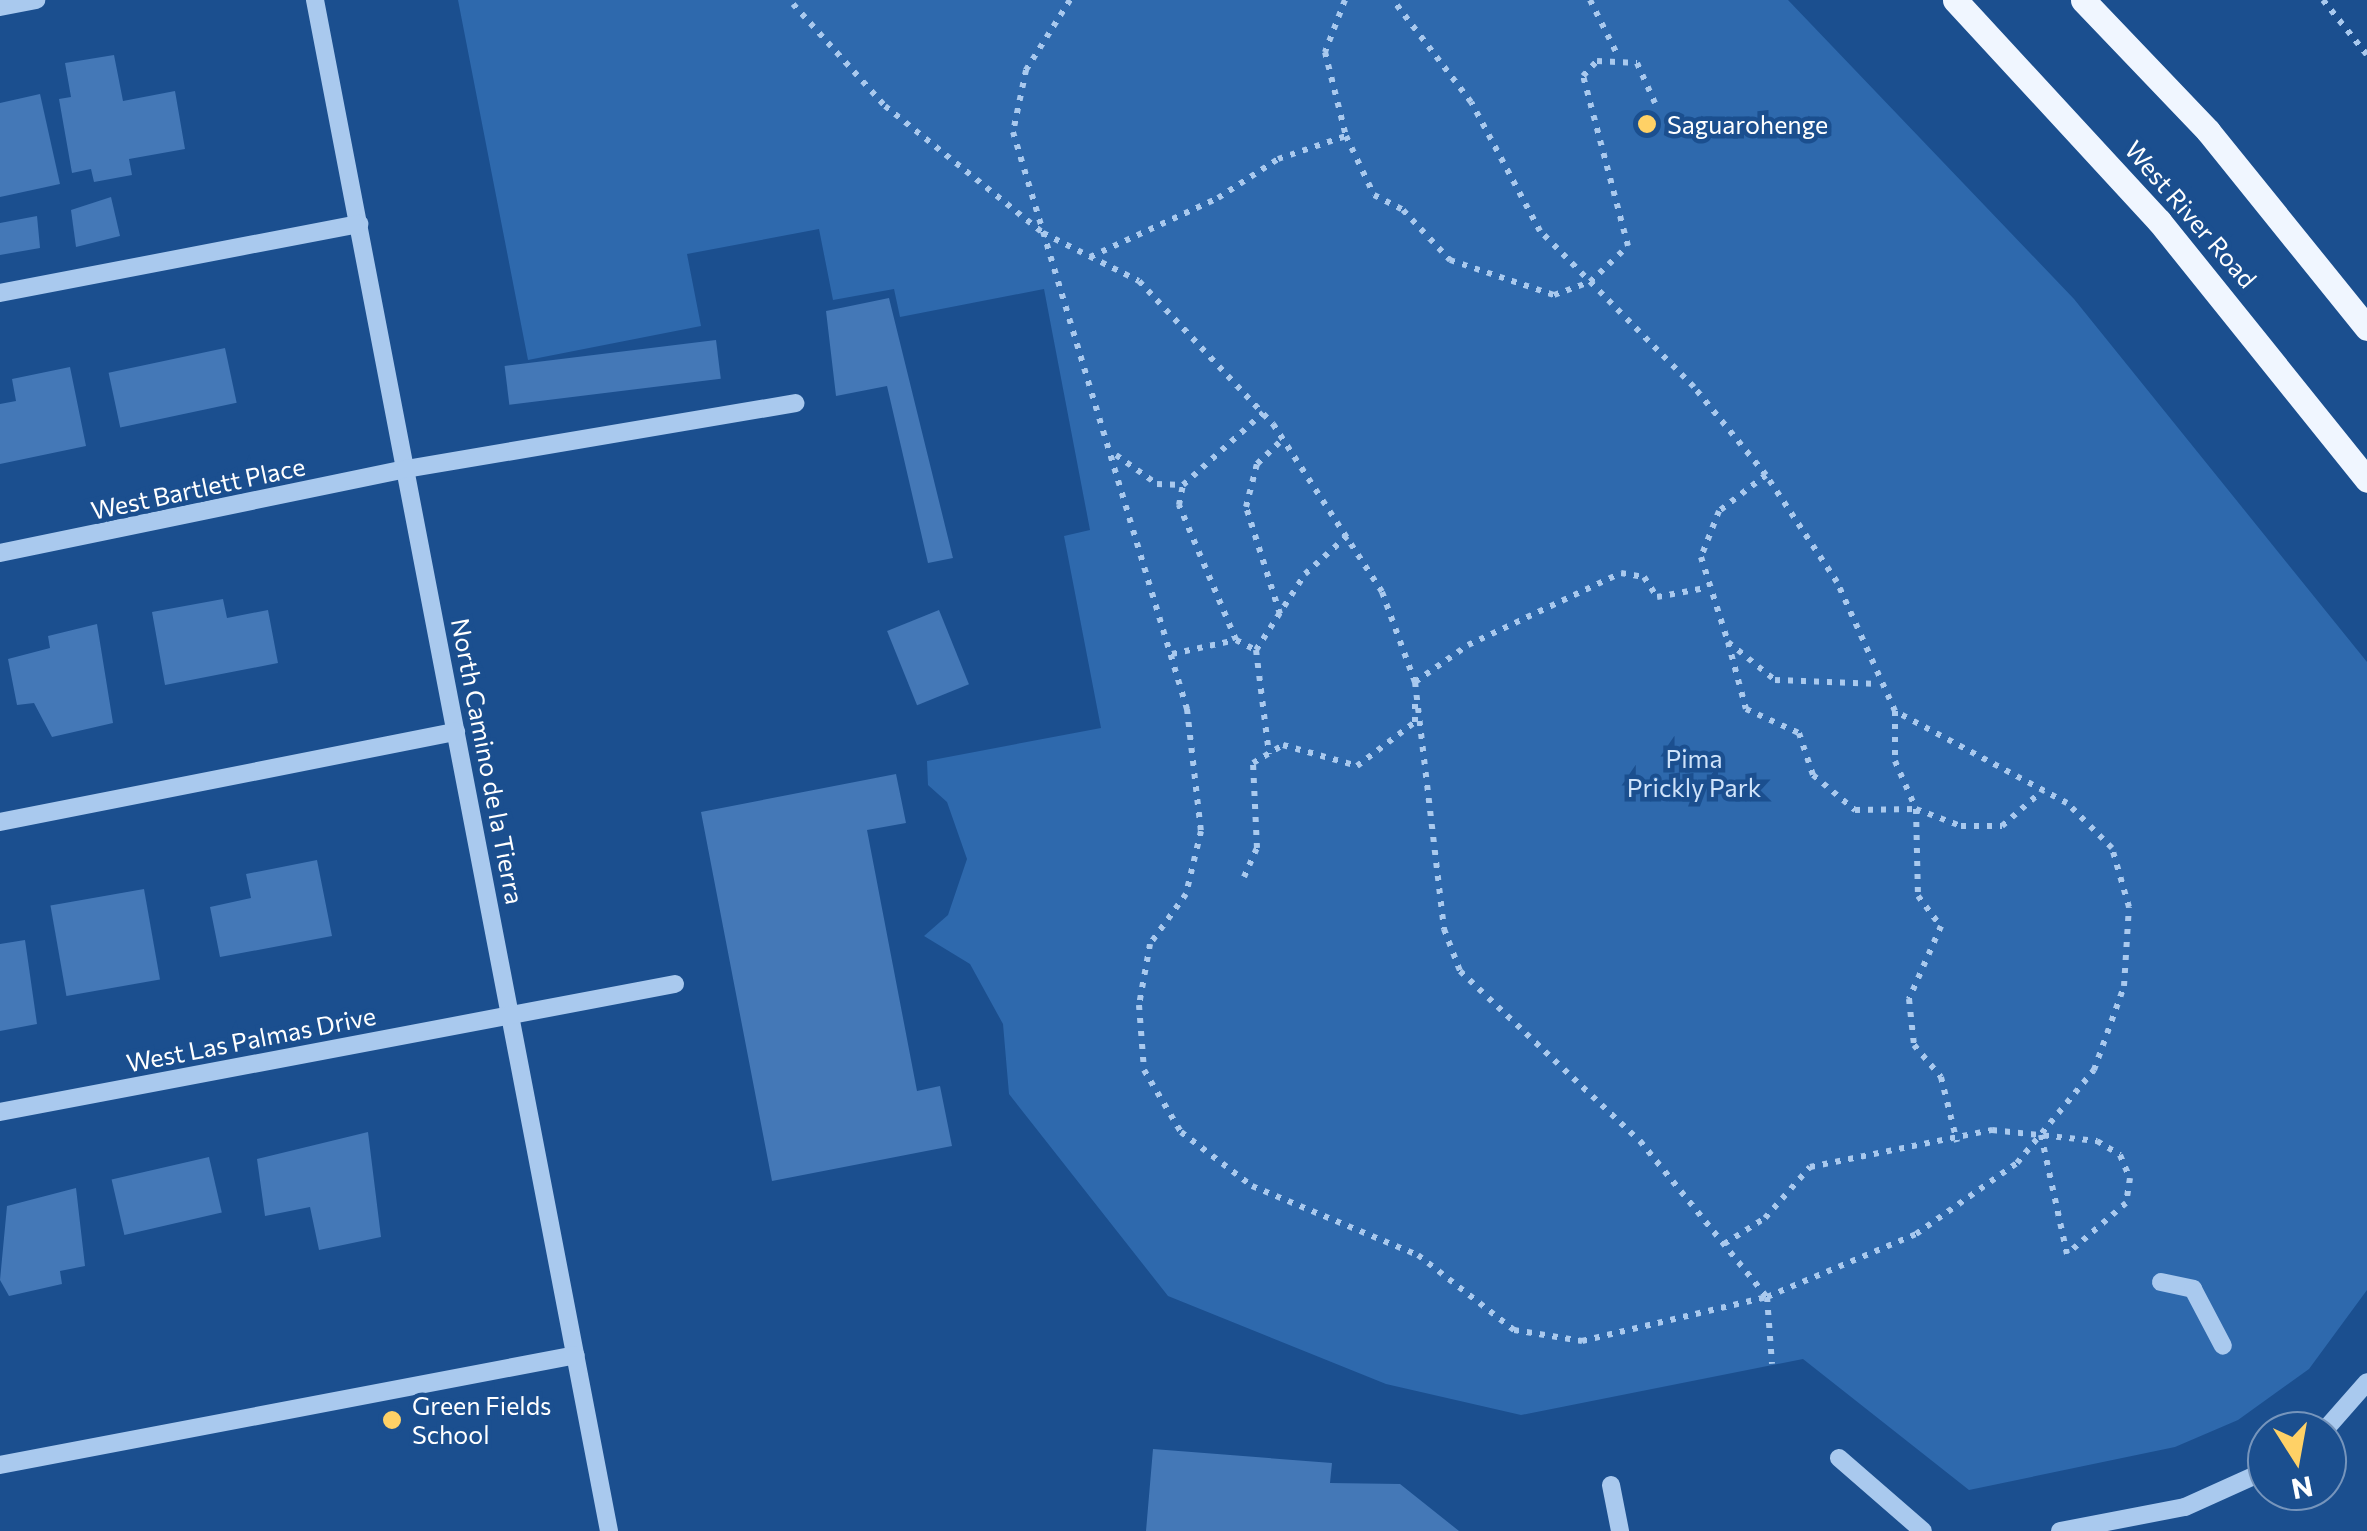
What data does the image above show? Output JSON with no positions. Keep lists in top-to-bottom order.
{
  "streets": {
    "main road": ["West River Road"],
    "street": ["West Bartlett Place", "North Camino de la Tierra", "West Las Palmas Drive"]
  },
  "crossings": [
    ["West Bartlett Place", "North Camino de la Tierra"],
    ["North Camino de la Tierra", "West Las Palmas Drive"]
  ],
  "parks": ["Pima Prickly Park"],
  "places": ["Saguarohenge", "Green Fields School"],
  "north": "bottom"
}
